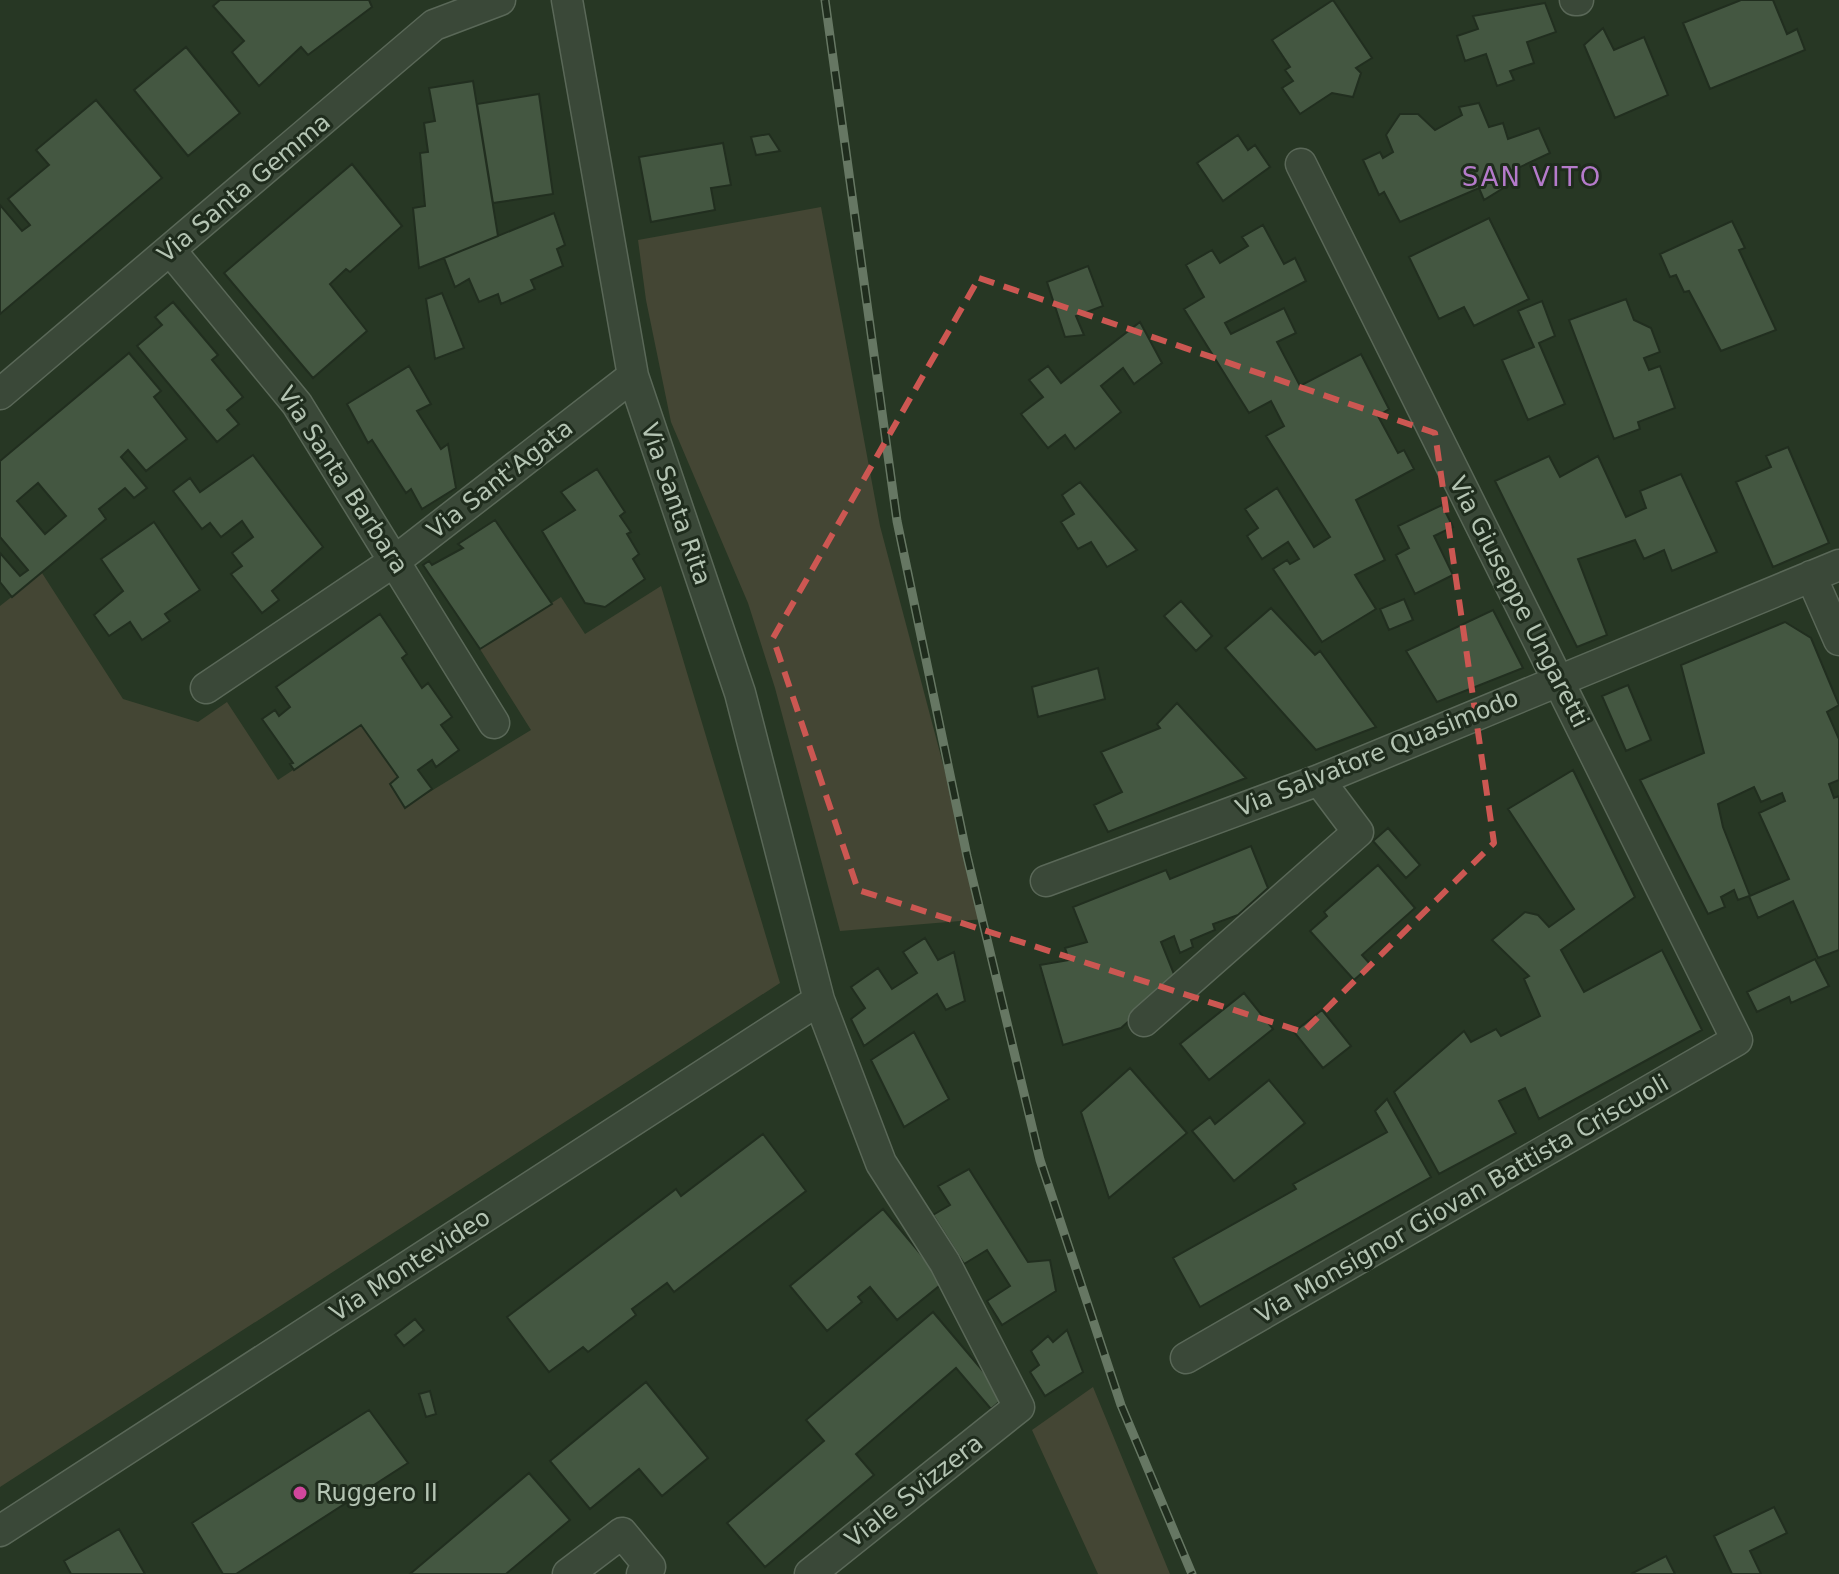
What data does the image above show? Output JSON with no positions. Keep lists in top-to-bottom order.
{
  "streets": {
    "street": [
      "Via Santa Gemma",
      "Via Sant'Agata",
      "Via Santa Barbara",
      "Via Santa Rita",
      "Via Giuseppe Ungaretti",
      "Via Salvatore Quasimodo",
      "Via Monsignor Giovan Battista Criscuoli",
      "Via Montevideo",
      "Viale Svizzera"
    ]
  },
  "crossings": [
    ["Via Santa Gemma", "Via Santa Barbara"],
    ["Via Sant'Agata", "Via Santa Barbara"],
    ["Via Sant'Agata", "Via Santa Rita"],
    ["Via Santa Rita", "Via Montevideo"],
    ["Via Santa Rita", "Viale Svizzera"],
    ["Via Giuseppe Ungaretti", "Via Salvatore Quasimodo"],
    ["Via Giuseppe Ungaretti", "Via Monsignor Giovan Battista Criscuoli"]
  ],
  "districts": ["SAN VITO"],
  "places": ["Ruggero II"]
}
